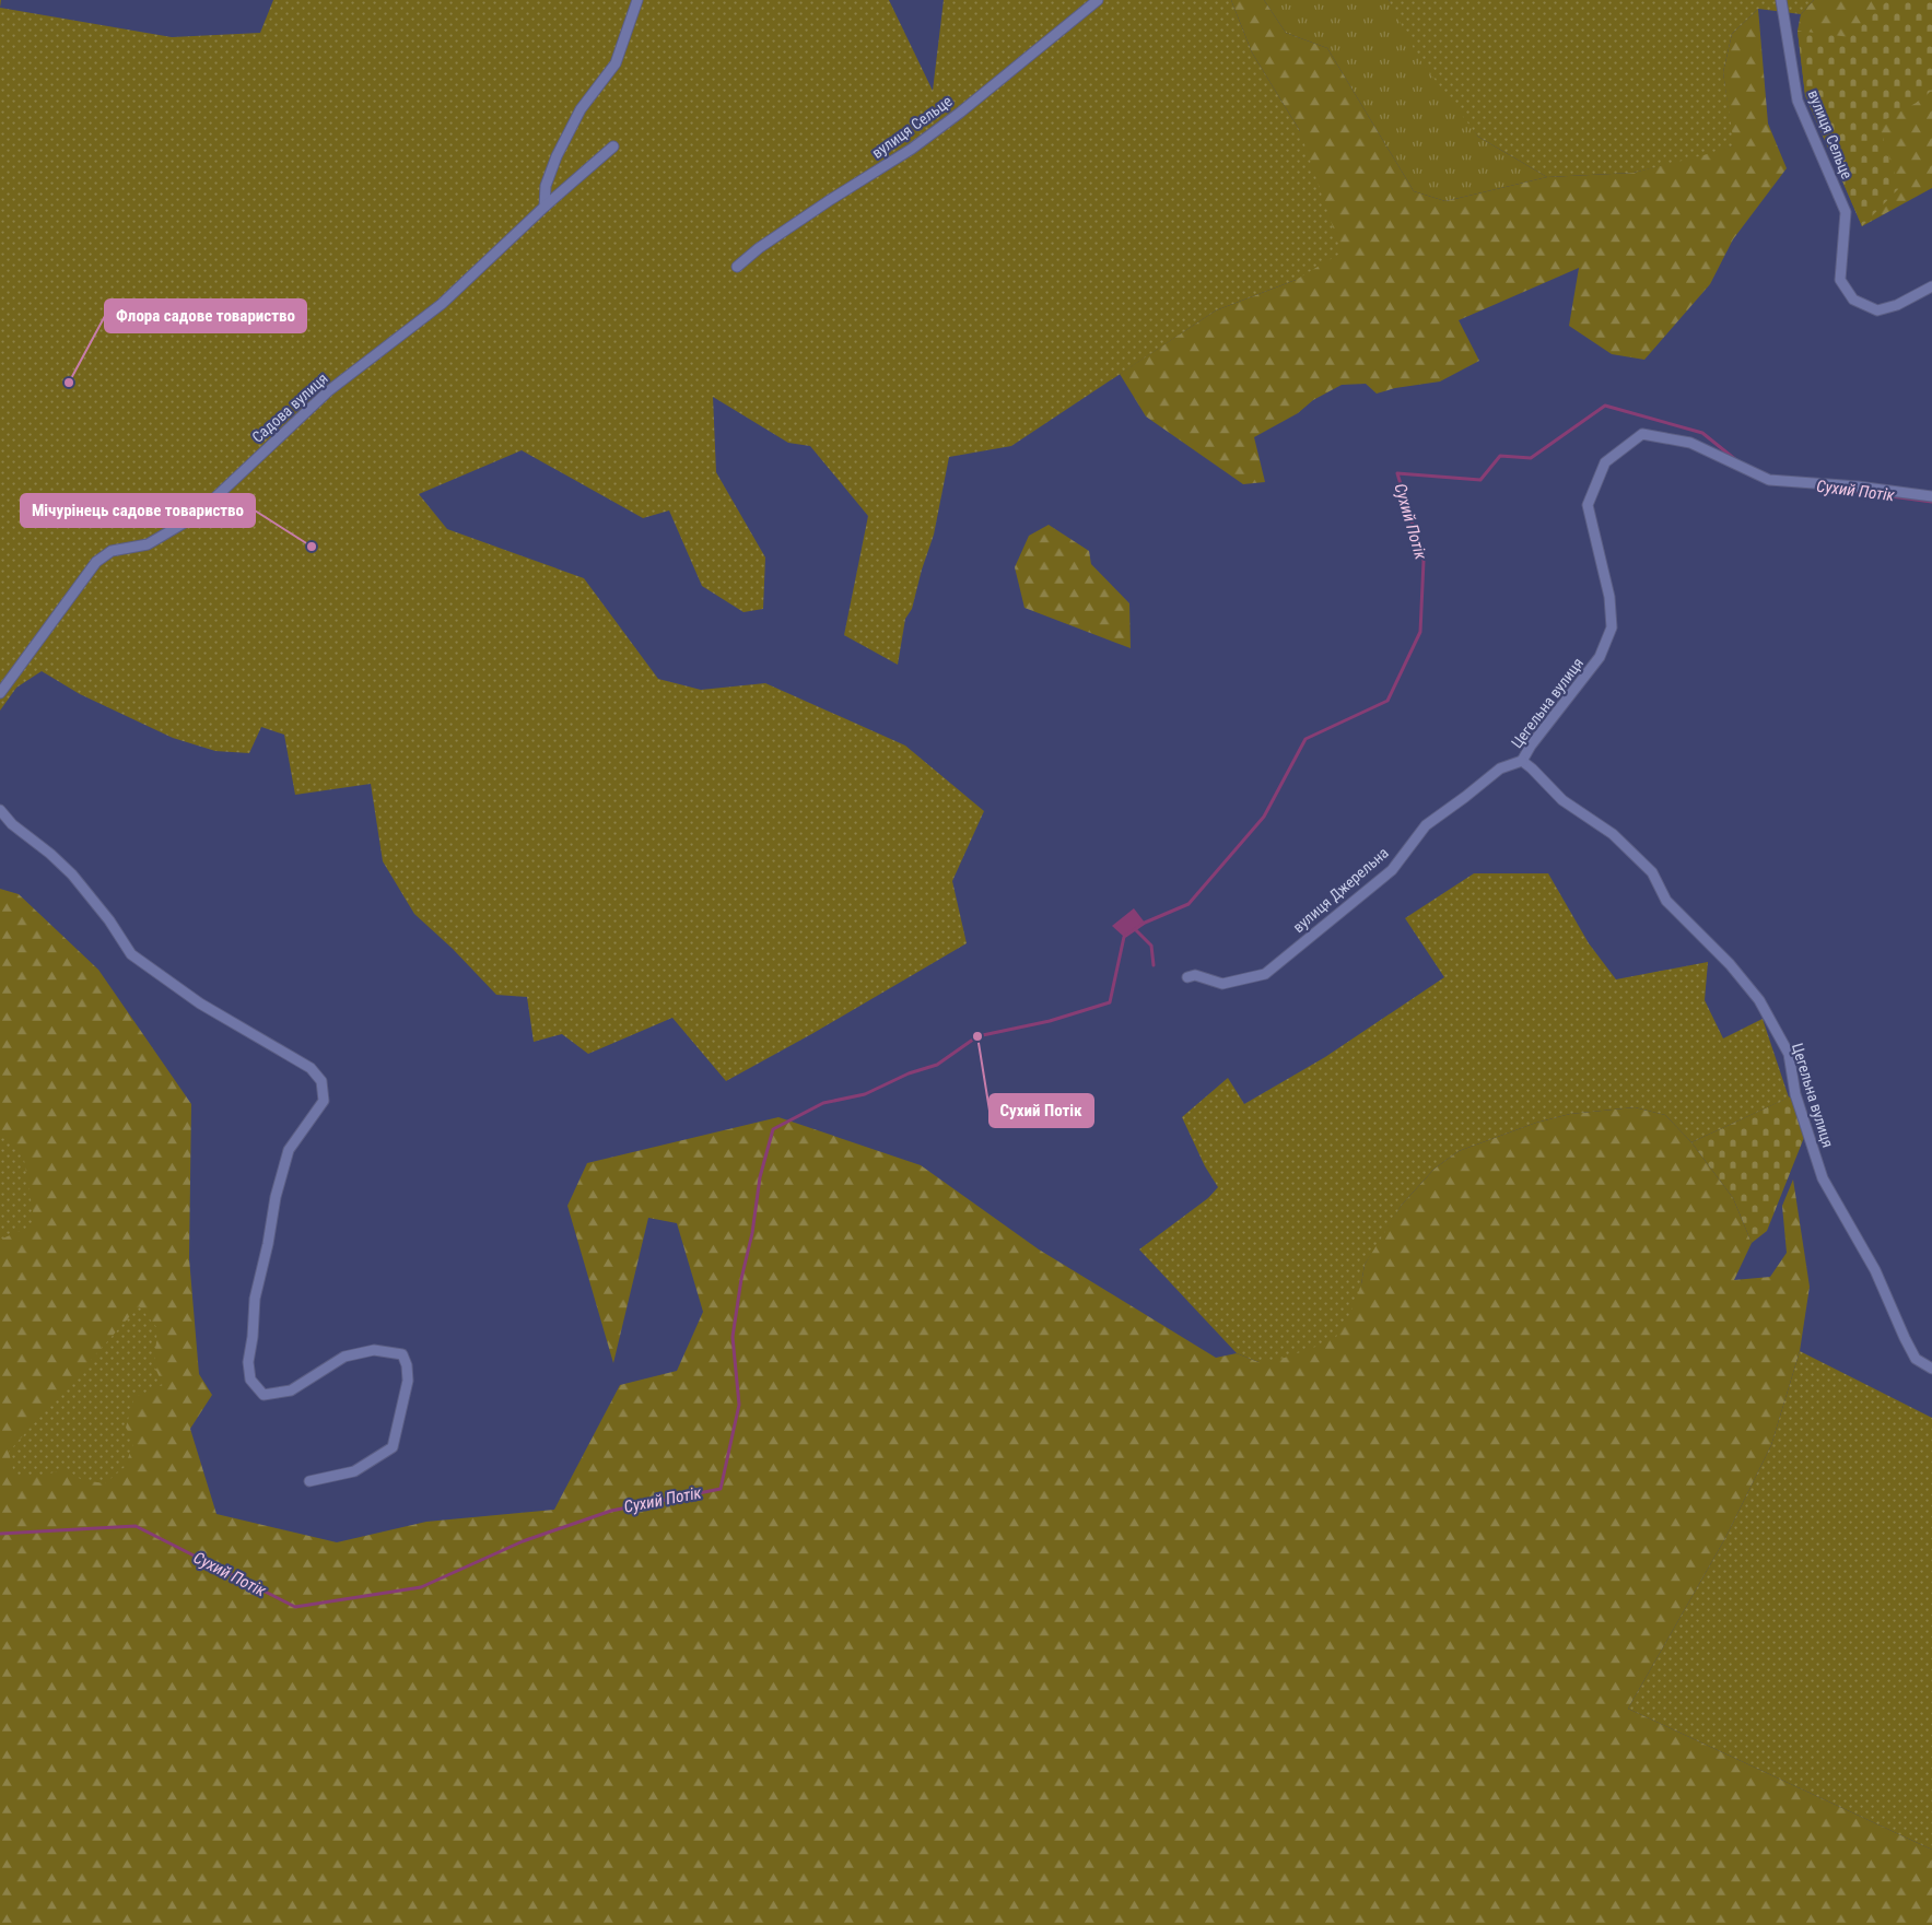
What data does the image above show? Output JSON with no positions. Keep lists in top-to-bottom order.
{
  "streets": {
    "street": [
      "вулиця Сельце",
      "Садова вулиця",
      "Цегельна вулиця",
      "вулиця Джерельна"
    ]
  },
  "crossings": [
    ["Цегельна вулиця", "вулиця Джерельна"]
  ],
  "water": ["Сухий Потік"],
  "places": ["Флора садове товариство", "Мічурінець садове товариство", "Сухий Потік"]
}
